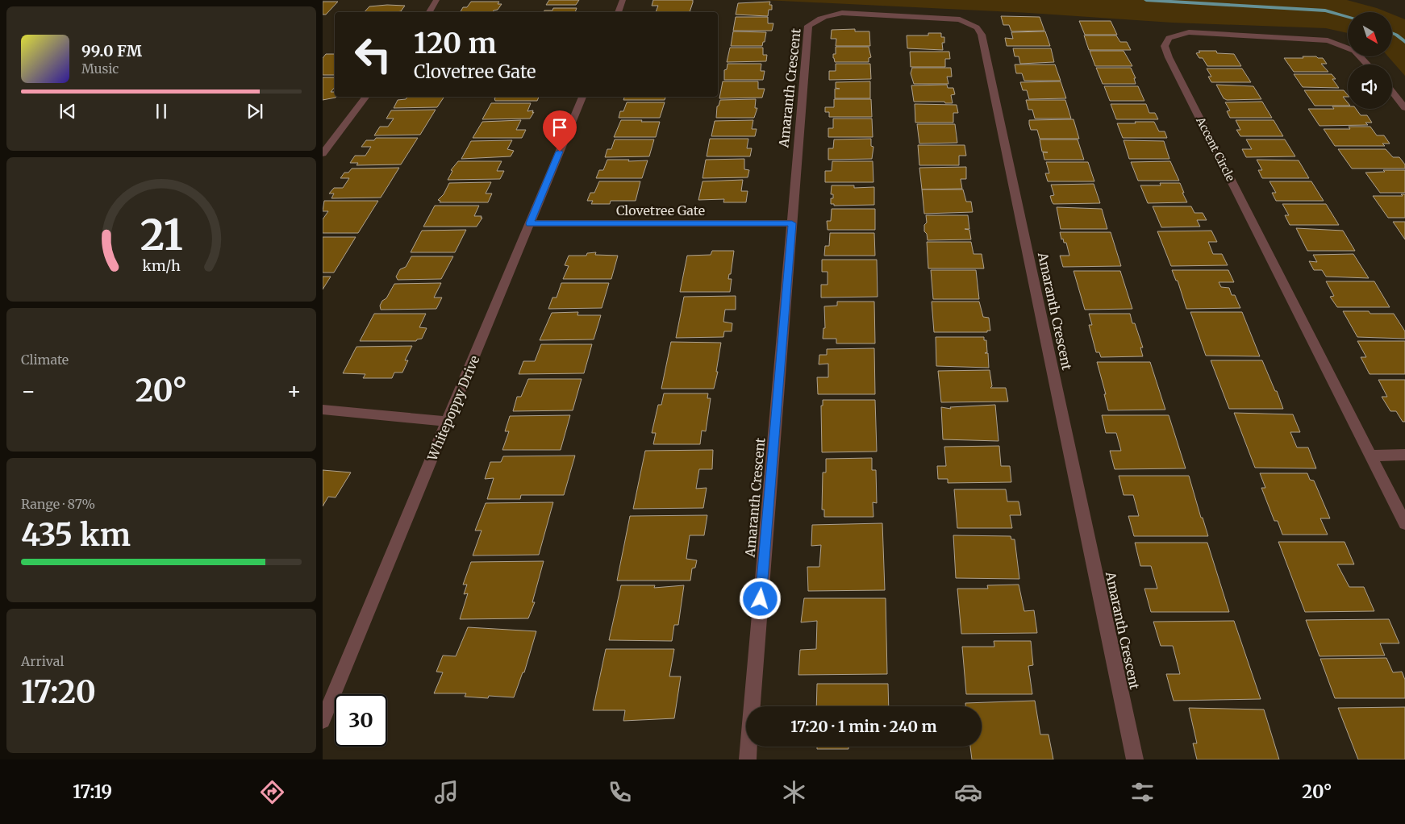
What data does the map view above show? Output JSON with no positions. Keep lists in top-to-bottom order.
{
  "streets": {
    "street": [
      "Amaranth Crescent",
      "Accent Circle",
      "Clovetree Gate",
      "Whitepoppy Drive"
    ]
  },
  "crossings": [
    ["Amaranth Crescent", "Clovetree Gate"],
    ["Clovetree Gate", "Whitepoppy Drive"]
  ],
  "north": "bottom right",
  "page": {
    "turn": ["120 m", "Clovetree Gate"],
    "song": ["99.0 FM", "Music"],
    "tile": [
      "Climate",
      ["Range · 87%", "435 km"],
      ["Arrival", "17:20"]
    ],
    "heat": ["−", "20°", "+"],
    "limit": "30",
    "trip": "17:20 · 1 min · 240 m",
    "tabs": ["17:19", "20°"],
    "gauge": ["21", "km/h"]
  }
}
